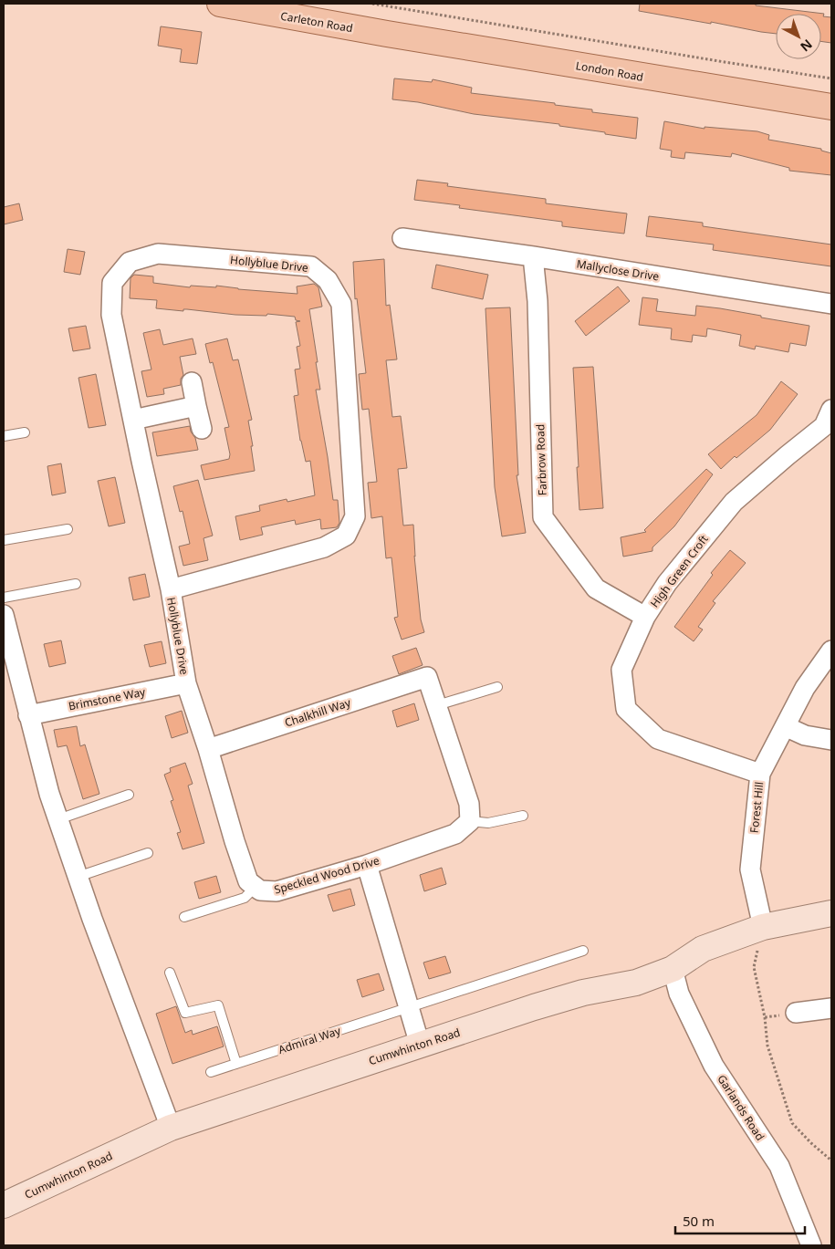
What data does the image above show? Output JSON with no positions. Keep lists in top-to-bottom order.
{
  "streets": {
    "main road": ["Carleton Road", "London Road"],
    "street": [
      "Hollyblue Drive",
      "Mallyclose Drive",
      "Farbrow Road",
      "High Green Croft",
      "Brimstone Way",
      "Chalkhill Way",
      "Forest Hill",
      "Speckled Wood Drive",
      "Cumwhinton Road",
      "Garlands Road"
    ],
    "lane": ["Admiral Way"]
  },
  "crossings": [
    ["Carleton Road", "London Road"],
    ["Hollyblue Drive", "Brimstone Way"],
    ["Mallyclose Drive", "Farbrow Road"],
    ["Farbrow Road", "High Green Croft"],
    ["High Green Croft", "Forest Hill"],
    ["Forest Hill", "Cumwhinton Road"],
    ["Cumwhinton Road", "Garlands Road"]
  ],
  "scale_bar": "50 m",
  "north": "bottom right"
}
